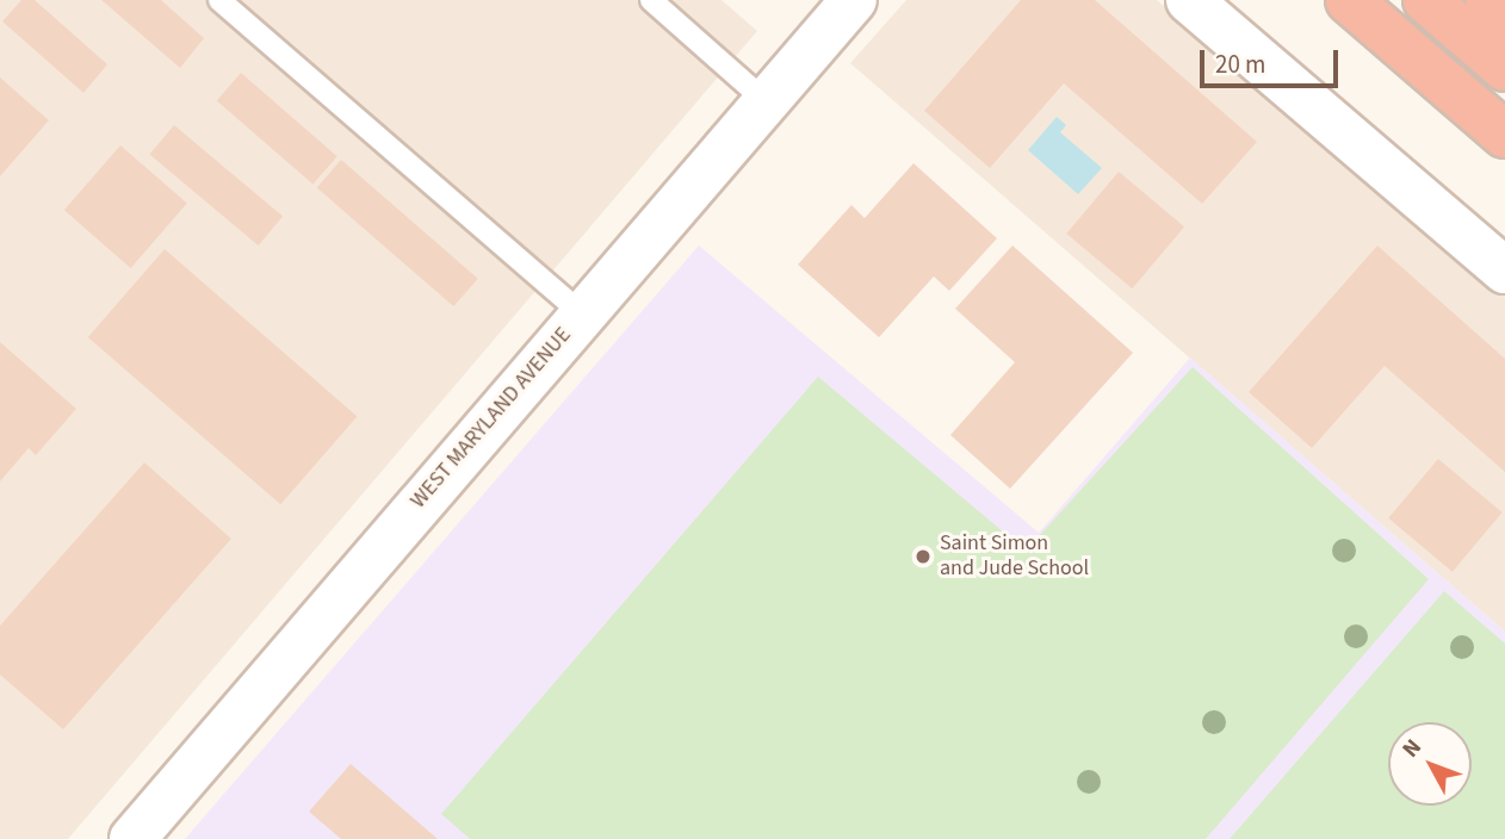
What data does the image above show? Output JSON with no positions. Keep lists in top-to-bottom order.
{
  "streets": {
    "street": ["WEST MARYLAND AVENUE"]
  },
  "places": ["Saint Simon and Jude School"],
  "scale_bar": "20 m",
  "north": "top left"
}
